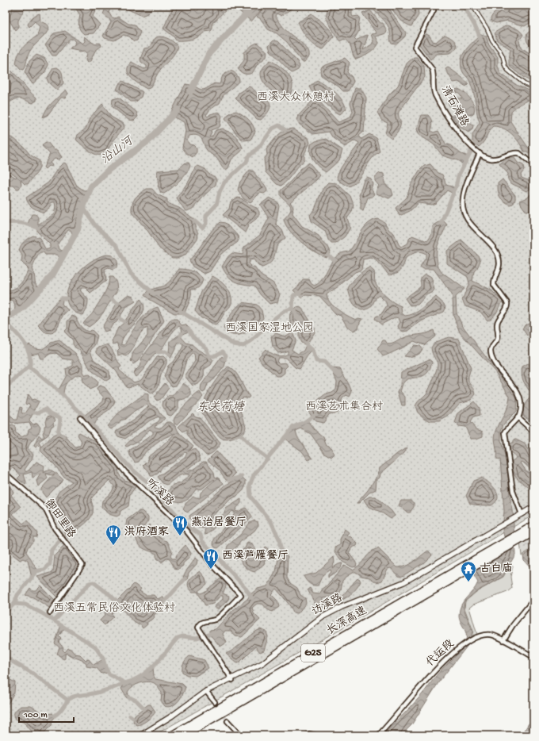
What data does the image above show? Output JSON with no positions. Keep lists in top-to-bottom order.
{
  "streets": {
    "highway": ["长深高速", "G25"],
    "street": [
      "清石滩路",
      "听溪路",
      "御田里路",
      "访溪路",
      "代运段"
    ]
  },
  "crossings": [
    ["听溪路", "访溪路"]
  ],
  "water": ["沿山河", "东关荷塘"],
  "parks": [
    "西溪大众休憩村",
    "西溪国家湿地公园",
    "西溪艺术集合村",
    "西溪五常民俗文化体验村"
  ],
  "places": {
    "restaurant": ["燕诒居餐厅", "洪府酒家", "西溪芦雁餐厅"],
    "temple": ["古白庙"]
  },
  "scale_bar": "100 m"
}
